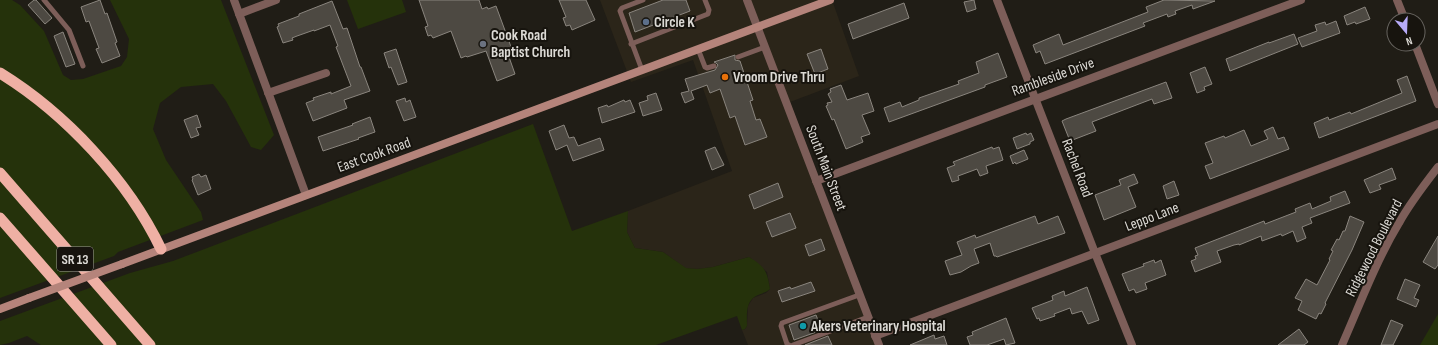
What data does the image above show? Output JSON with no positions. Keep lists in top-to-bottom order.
{
  "streets": {
    "highway": ["SR 13"],
    "main road": ["East Cook Road"],
    "street": [
      "Rambleside Drive",
      "South Main Street",
      "Rachel Road",
      "Leppo Lane",
      "Ridgewood Boulevard"
    ]
  },
  "crossings": [
    ["Rambleside Drive", "South Main Street"],
    ["Rambleside Drive", "Rachel Road"],
    ["East Cook Road", "South Main Street"],
    ["South Main Street", "Leppo Lane"],
    ["Rachel Road", "Leppo Lane"]
  ],
  "places": [
    "Circle K",
    "Cook Road Baptist Church",
    "Vroom Drive Thru",
    "Akers Veterinary Hospital"
  ],
  "north": "bottom"
}
